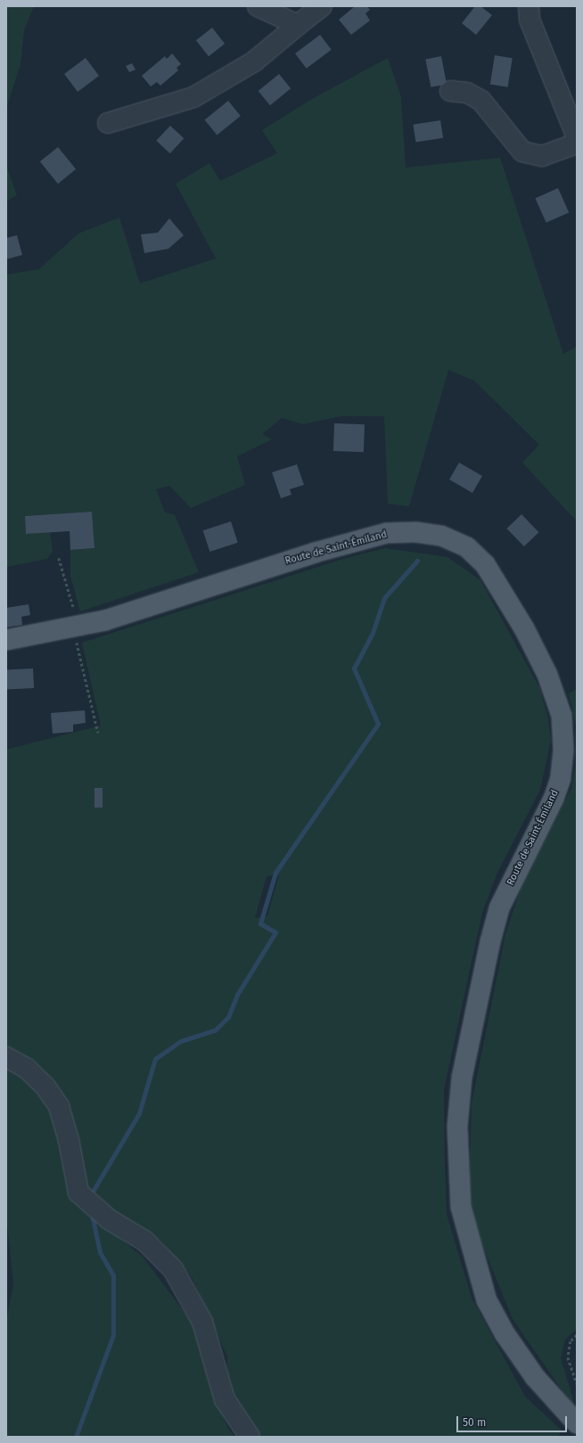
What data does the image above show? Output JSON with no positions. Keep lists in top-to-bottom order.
{
  "streets": {
    "main road": ["Route de Saint-Émiland"]
  },
  "scale_bar": "50 m"
}
